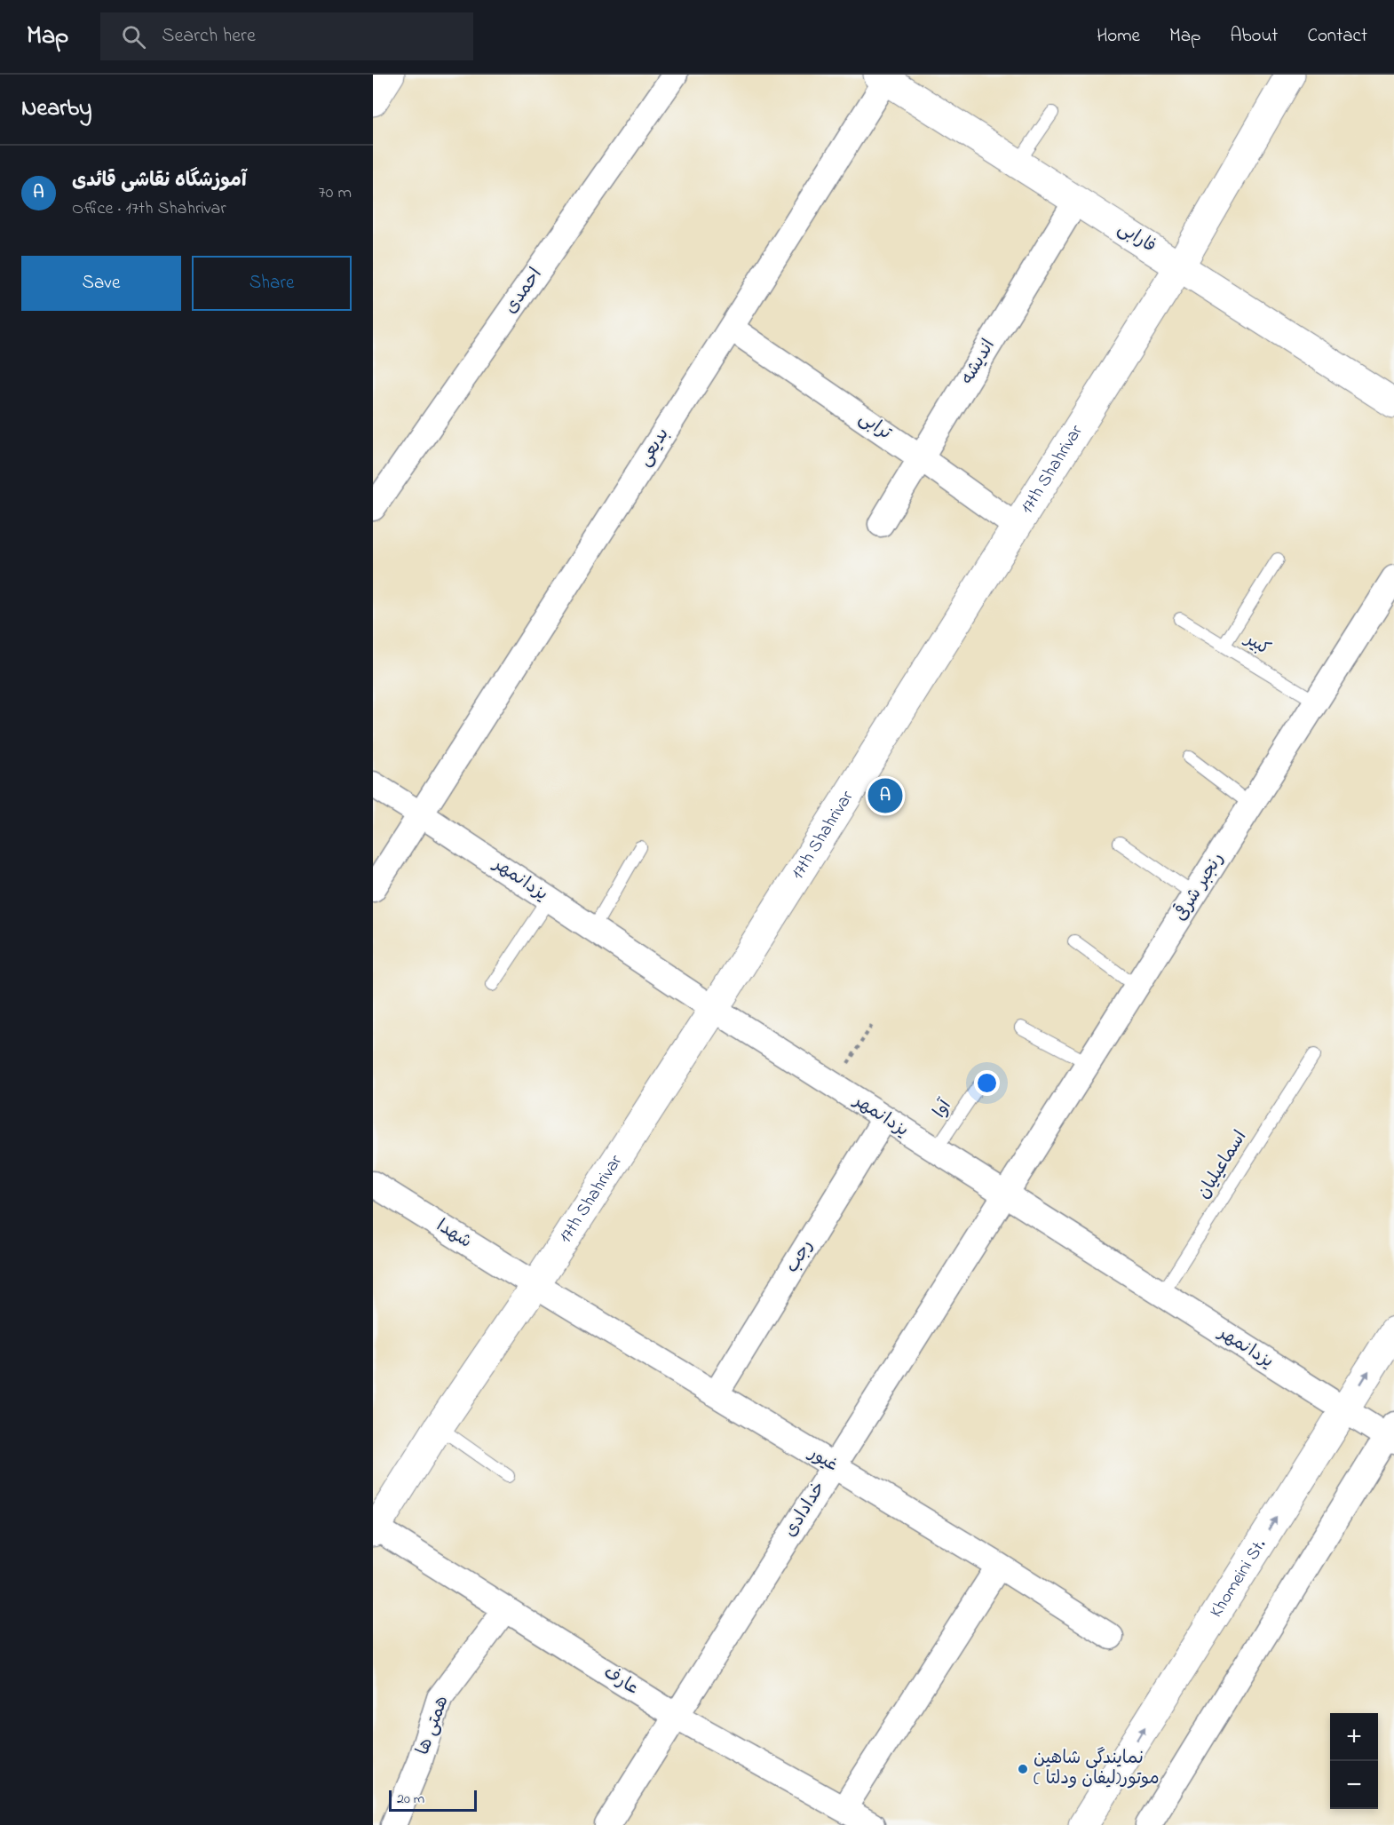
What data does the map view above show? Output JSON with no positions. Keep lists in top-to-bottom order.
{
  "streets": {
    "street": [
      "فارابی",
      "احمدی",
      "اندیشه",
      "ترابی",
      "بدیعی",
      "17th Shahrivar",
      "یزدانمهر",
      "رنجبر شرقی",
      "شهدا",
      "رجب",
      "غیور",
      "خدادادی",
      "Khomeini St.",
      "عارف",
      "همتی ها"
    ],
    "lane": ["کبیر", "آوا", "اسماعیلیان"]
  },
  "crossings": [
    ["فارابی", "اندیشه"],
    ["فارابی", "بدیعی"],
    ["فارابی", "17th Shahrivar"],
    ["اندیشه", "ترابی"],
    ["ترابی", "بدیعی"],
    ["ترابی", "17th Shahrivar"],
    ["بدیعی", "یزدانمهر"],
    ["17th Shahrivar", "یزدانمهر"],
    ["17th Shahrivar", "شهدا"],
    ["17th Shahrivar", "غیور"],
    ["17th Shahrivar", "عارف"],
    ["کبیر", "رنجبر شرقی"],
    ["یزدانمهر", "رنجبر شرقی"],
    ["یزدانمهر", "آوا"],
    ["یزدانمهر", "اسماعیلیان"],
    ["یزدانمهر", "رجب"],
    ["یزدانمهر", "خدادادی"],
    ["یزدانمهر", "Khomeini St."],
    ["رنجبر شرقی", "خدادادی"],
    ["شهدا", "غیور"],
    ["رجب", "غیور"],
    ["غیور", "خدادادی"],
    ["خدادادی", "عارف"],
    ["عارف", "همتی ها"]
  ],
  "places": ["نمایندگی شاهین موتور(لیفان ودلتا )"],
  "scale_bar": "20 m",
  "page": {
    "header": "Map",
    "search": "Search here",
    "nav": [
      "Home",
      "Map",
      "About",
      "Contact"
    ],
    "heading": "Nearby",
    "list": [
      {
        "mark": "A",
        "name": "آموزشگاه نقاشی قائدی",
        "note": "Office · 17th Shahrivar",
        "value": "70 m"
      }
    ],
    "buttons": ["Save", "Share"],
    "pins": "A",
    "map_buttons": ["+", "−"],
    "scale": "20 m"
  }
}
